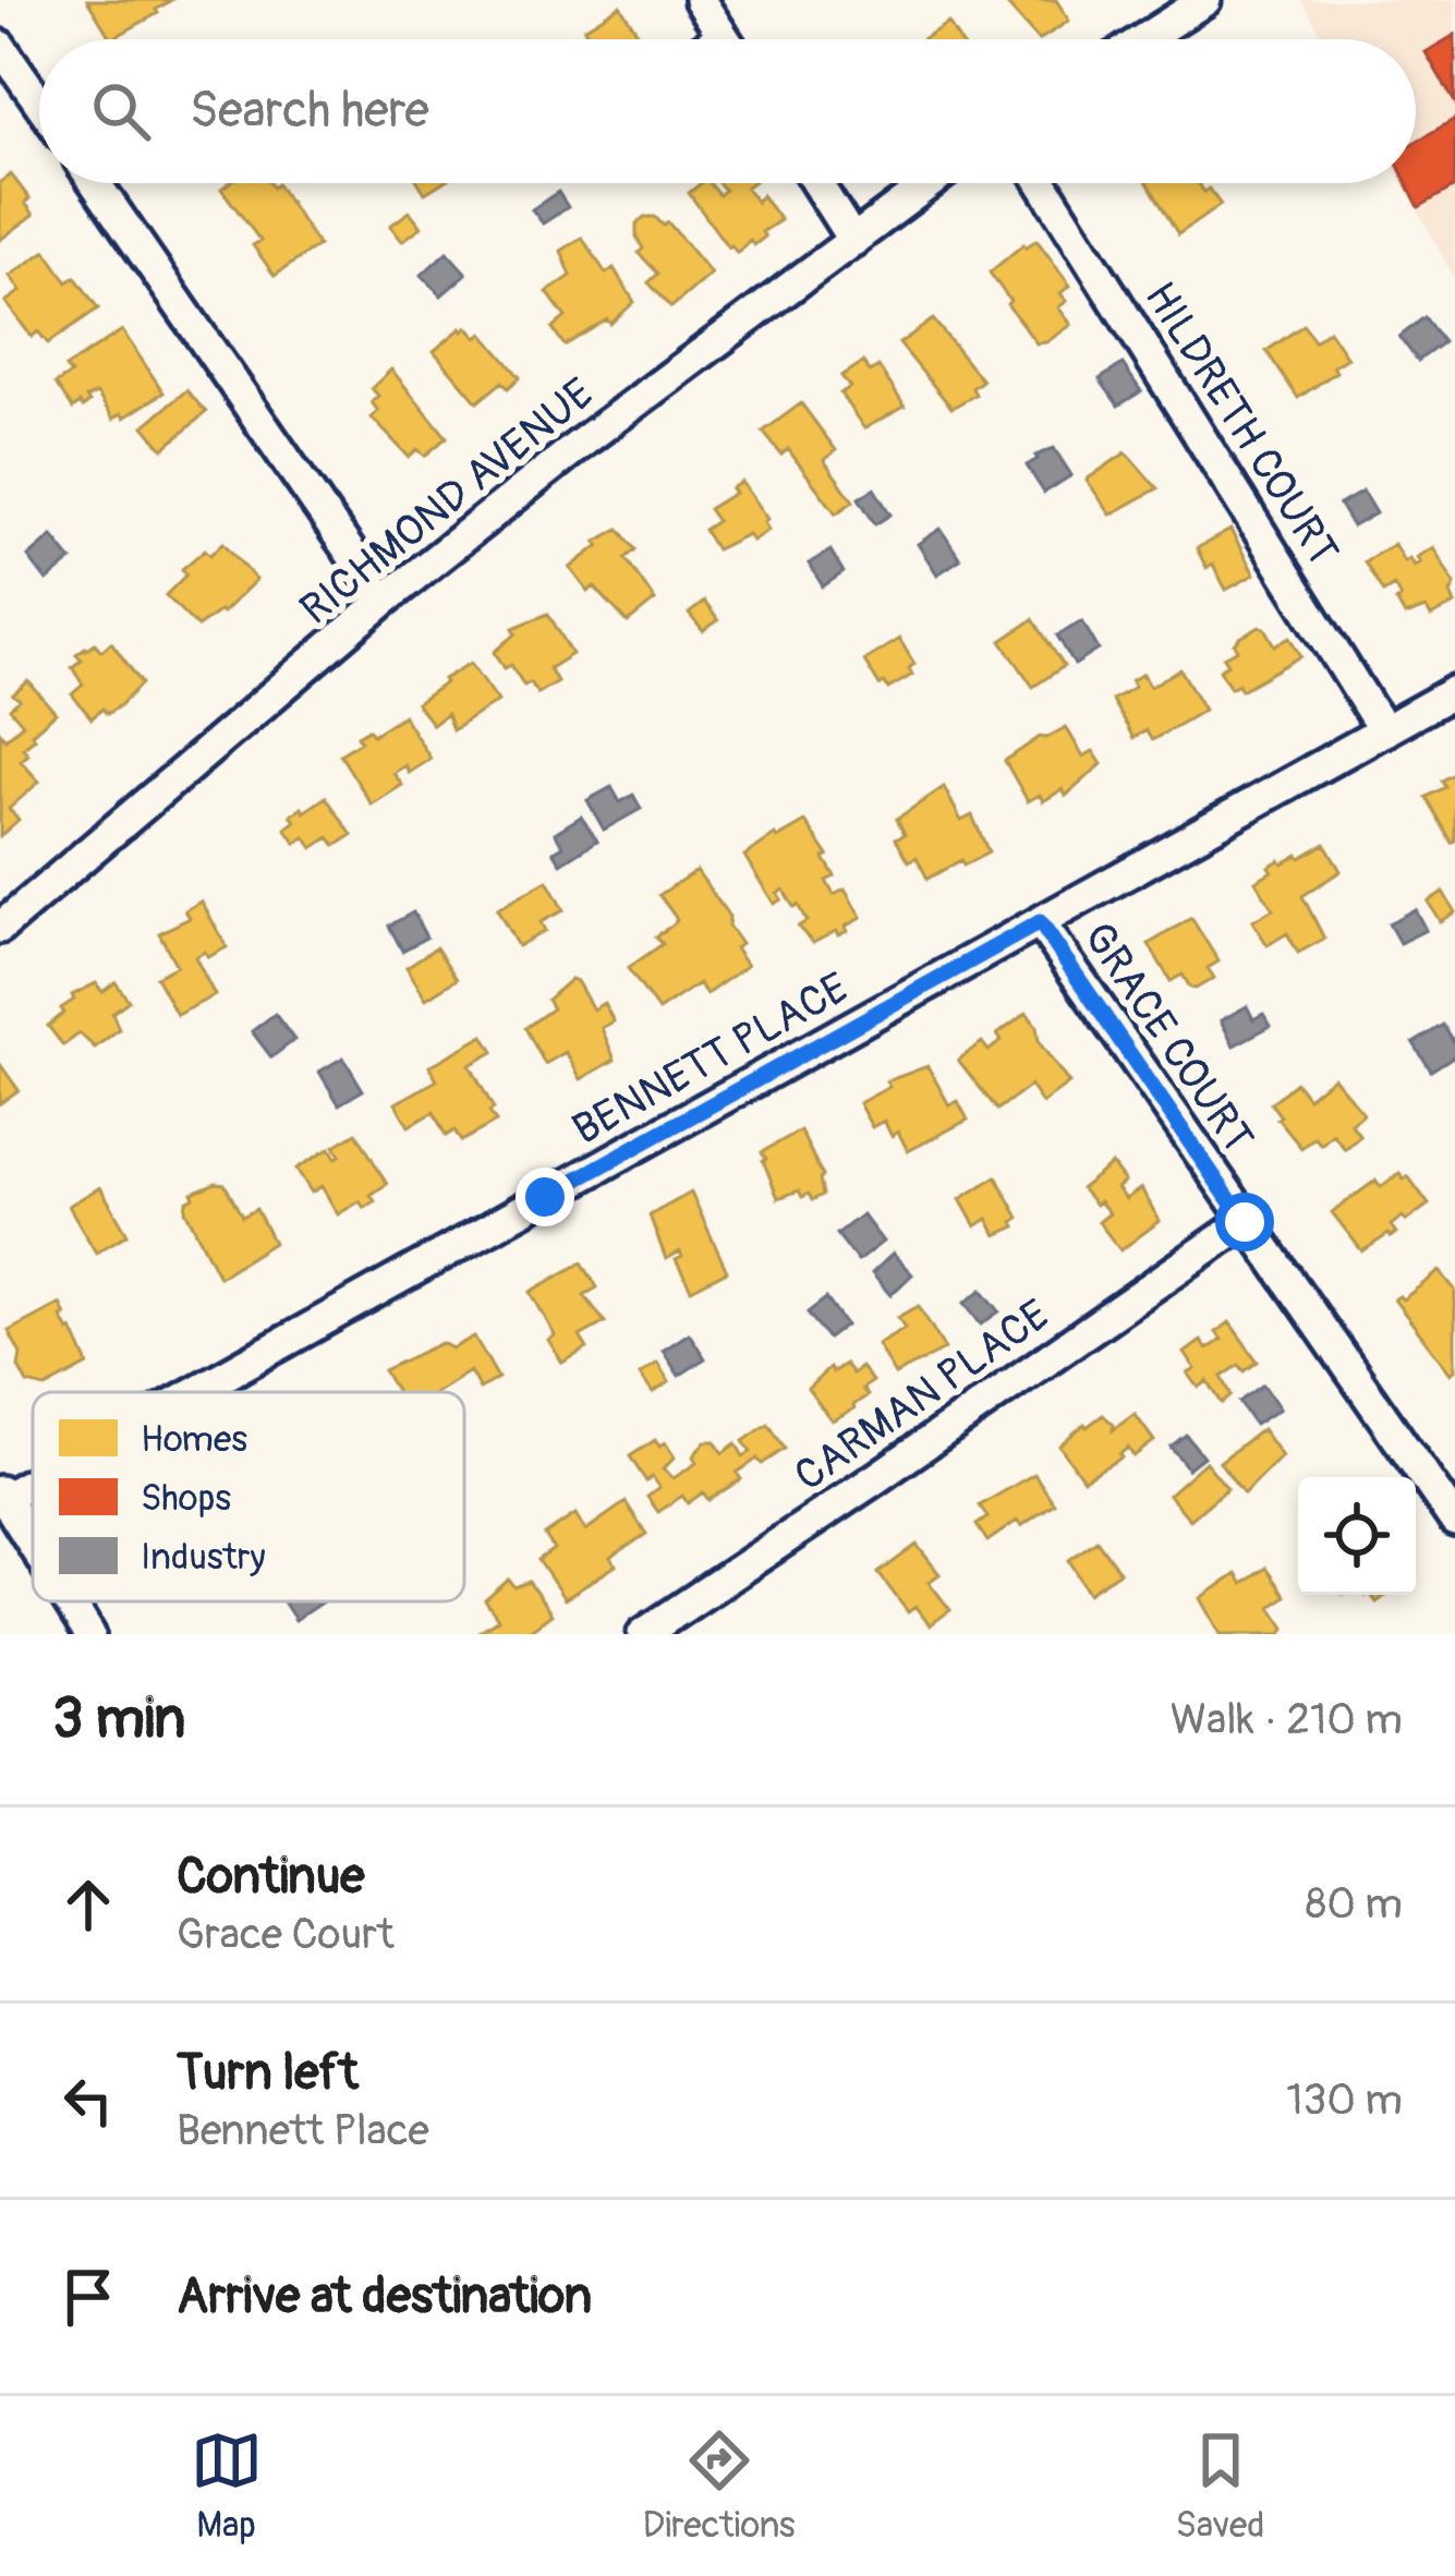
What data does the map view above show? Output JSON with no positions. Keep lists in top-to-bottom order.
{
  "streets": {
    "street": [
      "HILDRETH COURT",
      "RICHMOND AVENUE",
      "GRACE COURT",
      "BENNETT PLACE",
      "CARMAN PLACE"
    ]
  },
  "crossings": [
    ["HILDRETH COURT", "BENNETT PLACE"],
    ["GRACE COURT", "BENNETT PLACE"],
    ["GRACE COURT", "CARMAN PLACE"]
  ],
  "legend": ["Homes", "Shops", "Industry"],
  "page": {
    "search": "Search here",
    "heading": ["3 min", "Walk · 210 m"],
    "list": [
      ["Continue", "Grace Court", "80 m"],
      ["Turn left", "Bennett Place", "130 m"],
      "Arrive at destination"
    ],
    "nav": ["Map", "Directions", "Saved"]
  }
}
